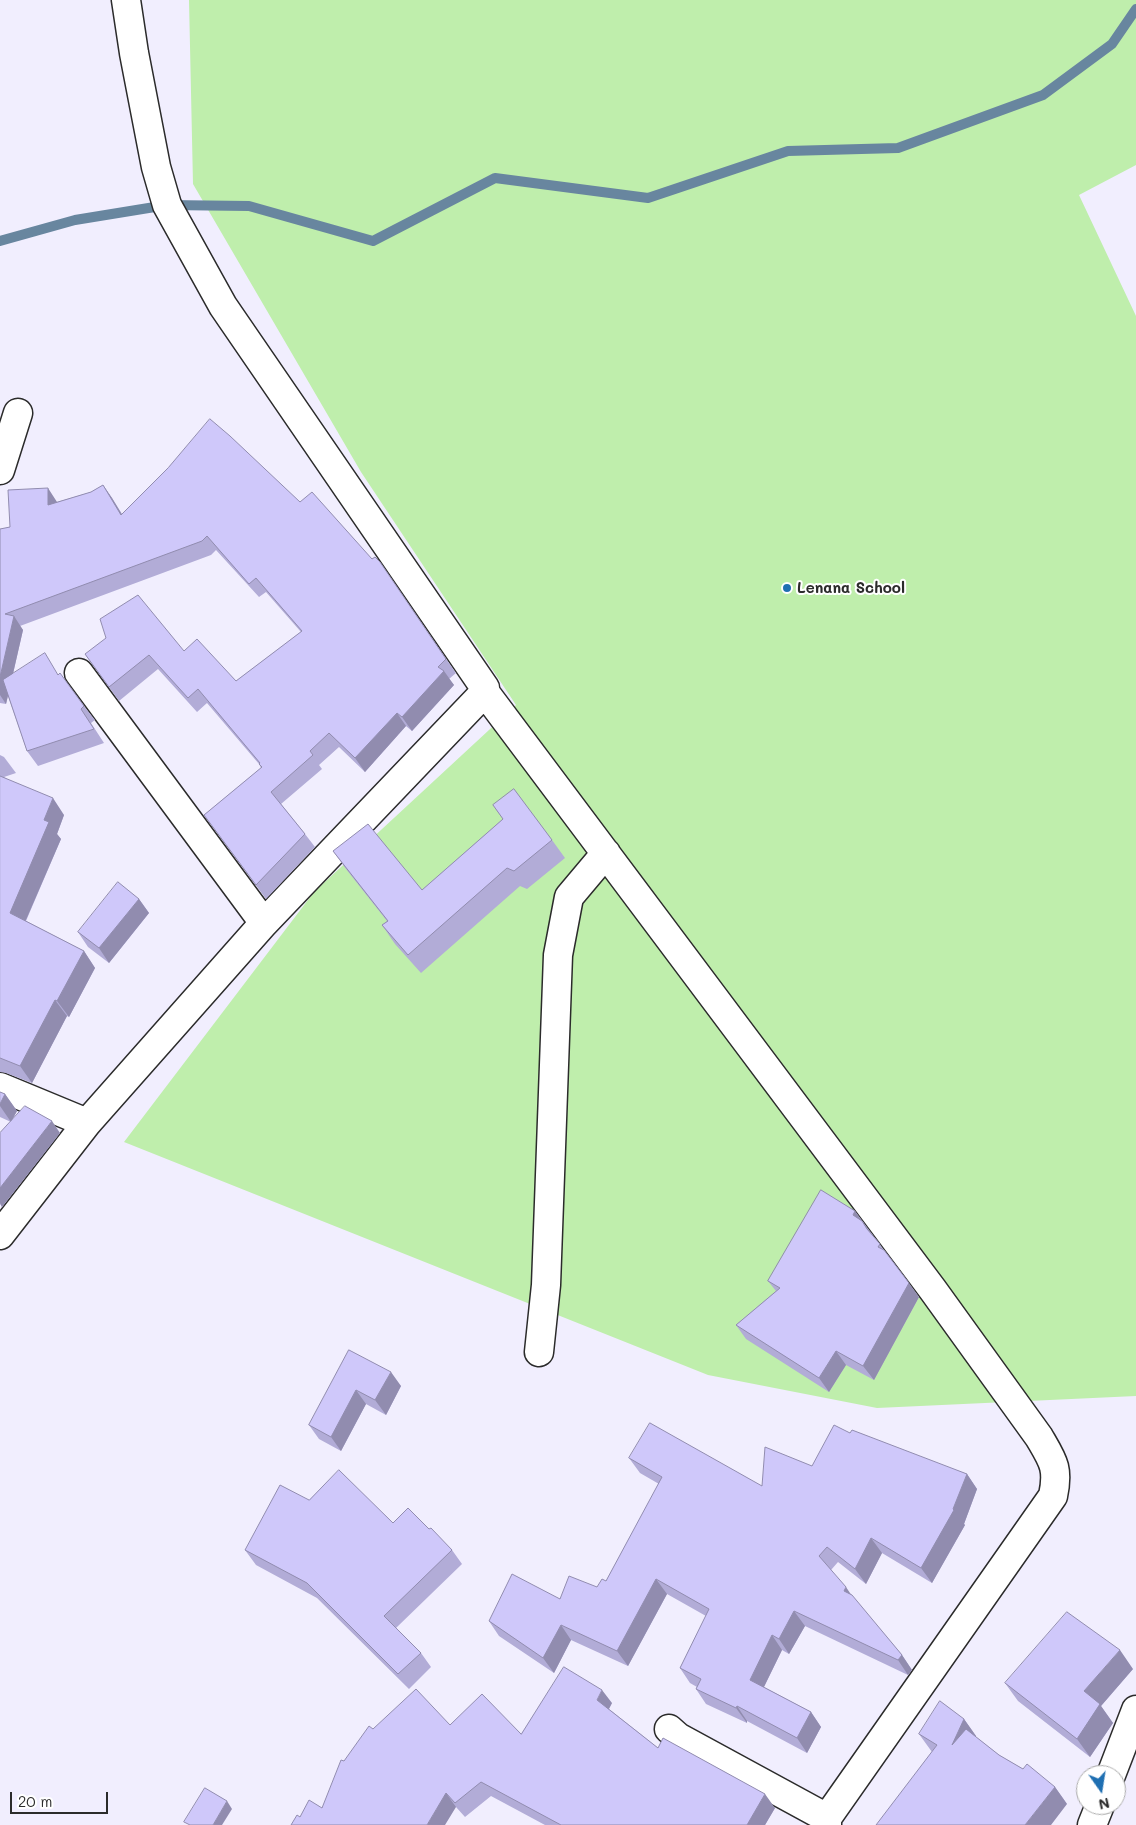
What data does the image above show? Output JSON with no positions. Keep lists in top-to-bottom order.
{
  "places": ["Lenana School"],
  "scale_bar": "20 m",
  "north": "bottom"
}
